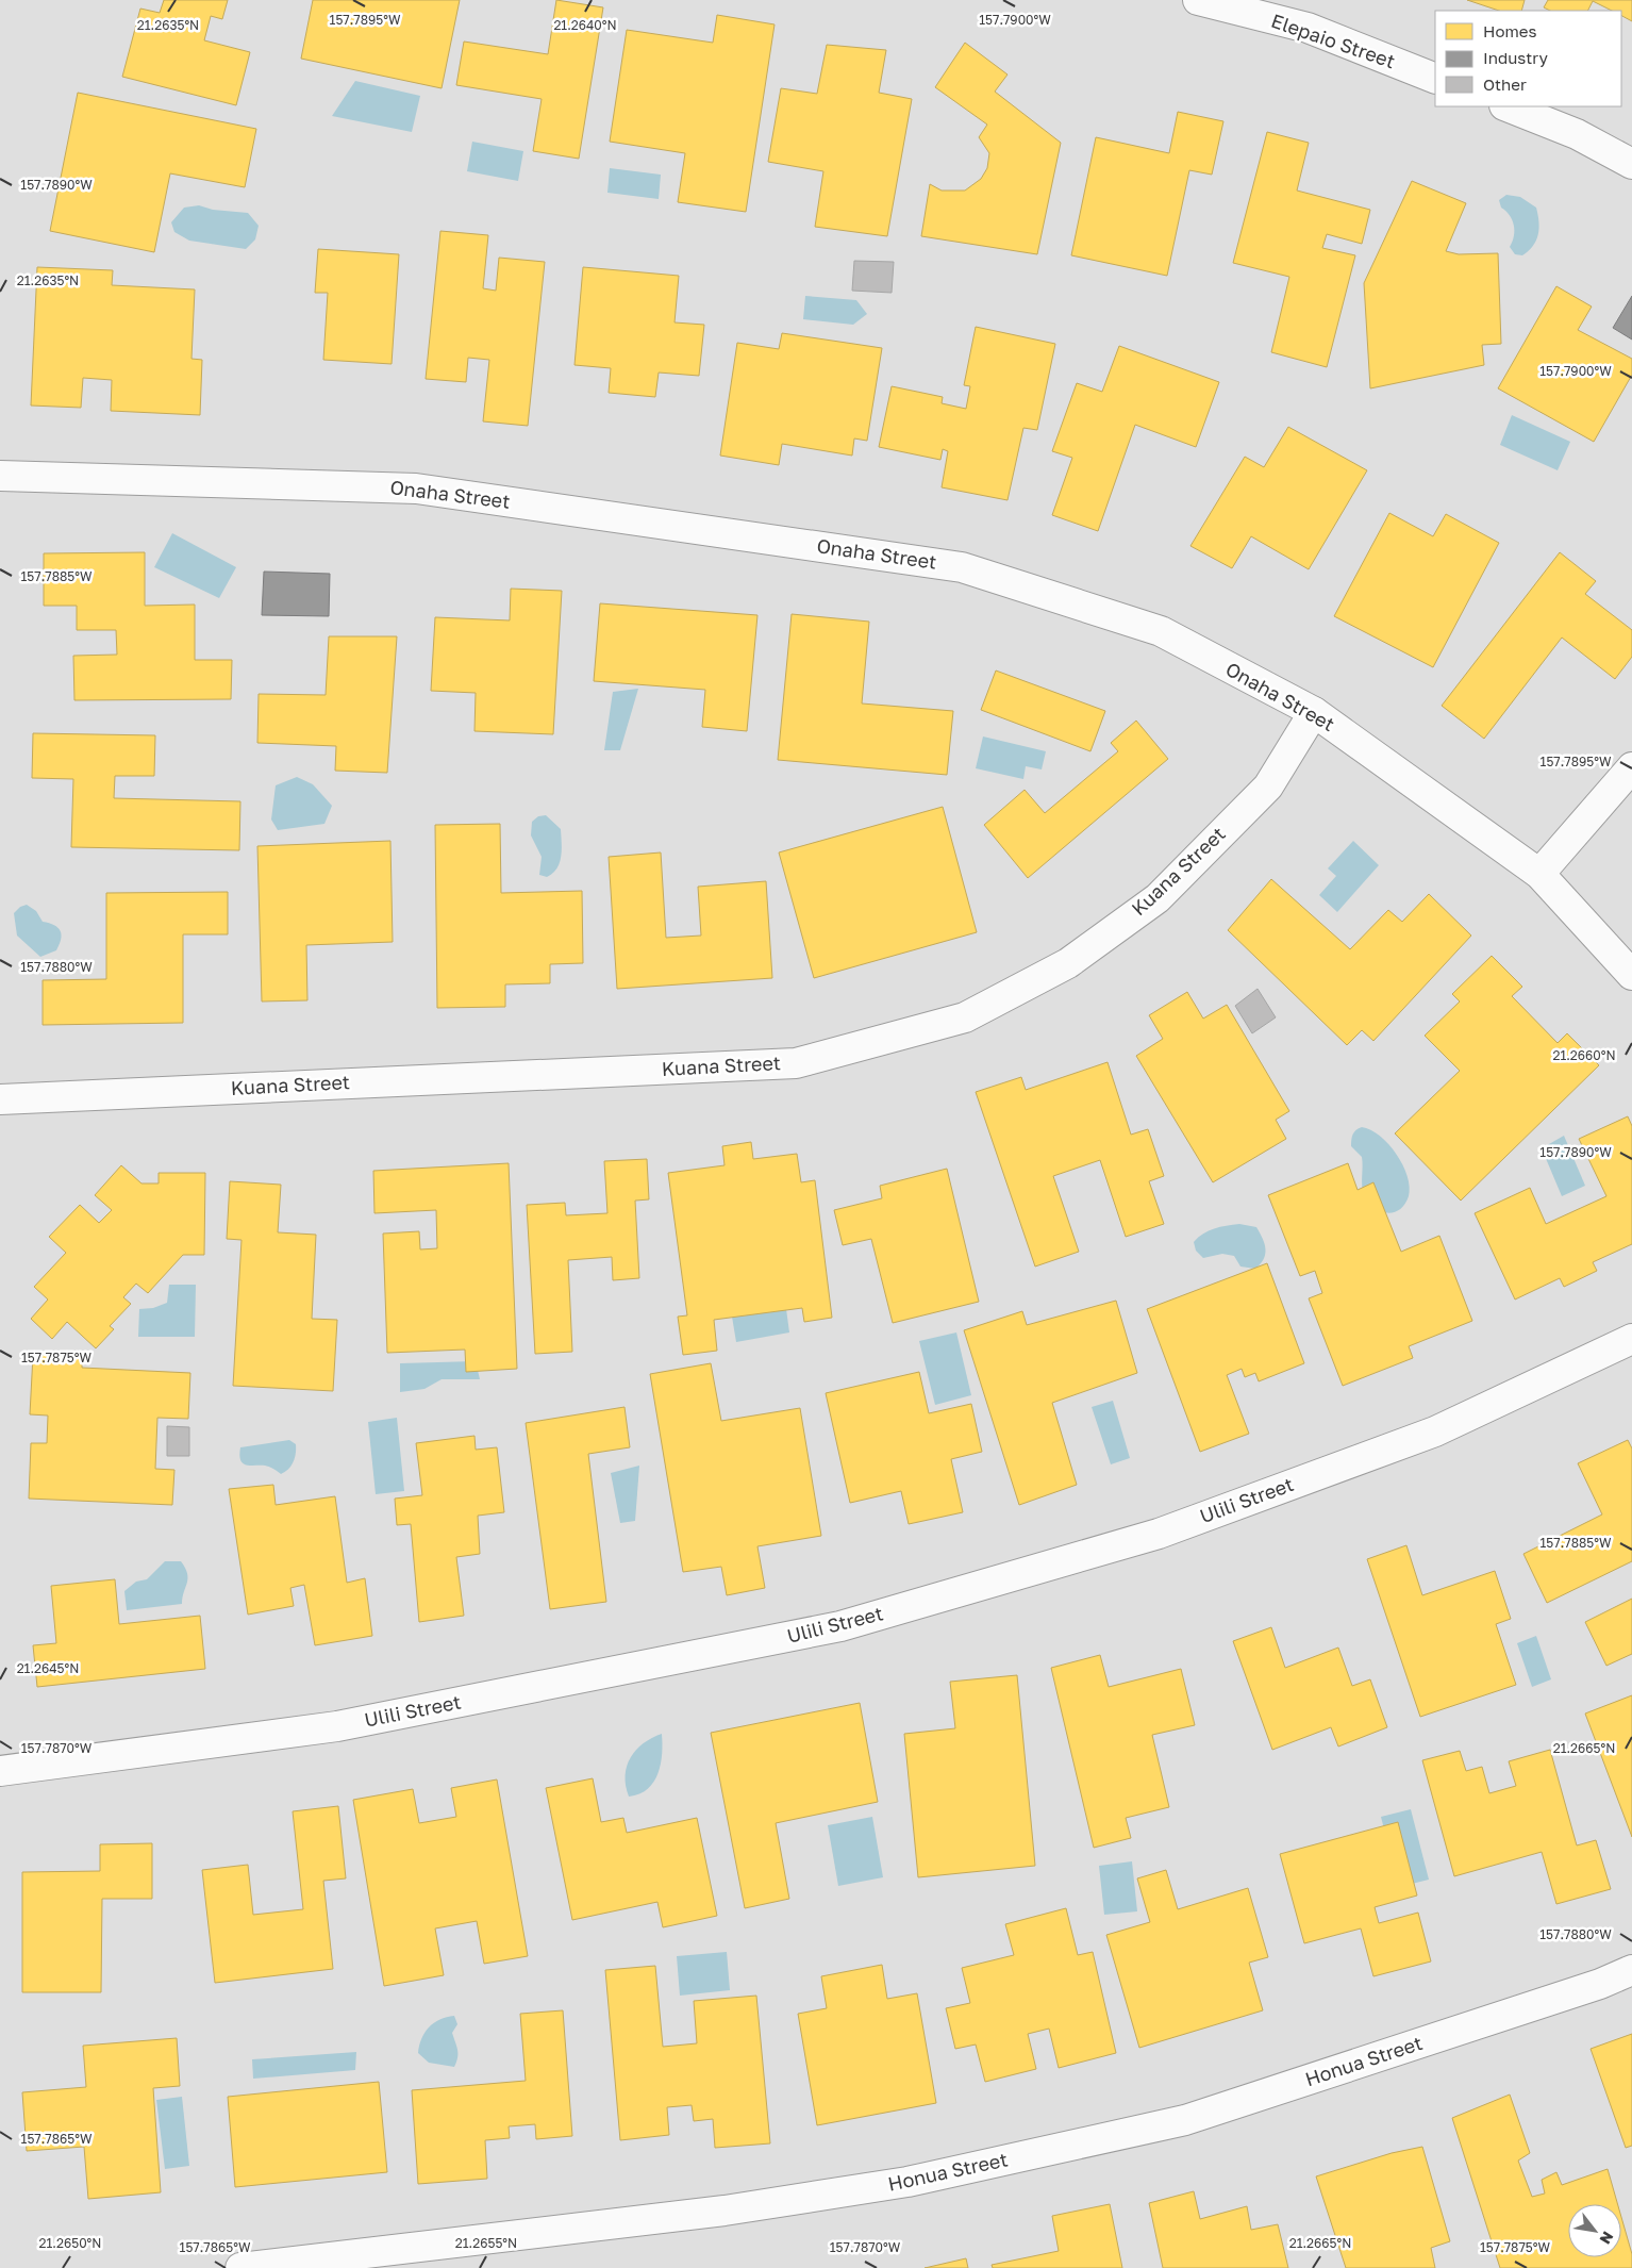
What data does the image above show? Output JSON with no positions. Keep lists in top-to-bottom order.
{
  "streets": {
    "street": [
      "Elepaio Street",
      "Onaha Street",
      "Kuana Street",
      "Ulili Street",
      "Honua Street"
    ]
  },
  "crossings": [
    ["Onaha Street", "Kuana Street"]
  ],
  "legend": ["Homes", "Industry", "Other"],
  "north": "bottom right",
  "coordinates": [
    "157.7895°W",
    "157.7900°W",
    "21.2635°N",
    "21.2640°N",
    "157.7890°W",
    "157.7885°W",
    "157.7880°W",
    "21.2660°N",
    "157.7875°W",
    "21.2645°N",
    "157.7870°W",
    "21.2665°N",
    "157.7865°W",
    "21.2650°N",
    "21.2655°N"
  ]
}
